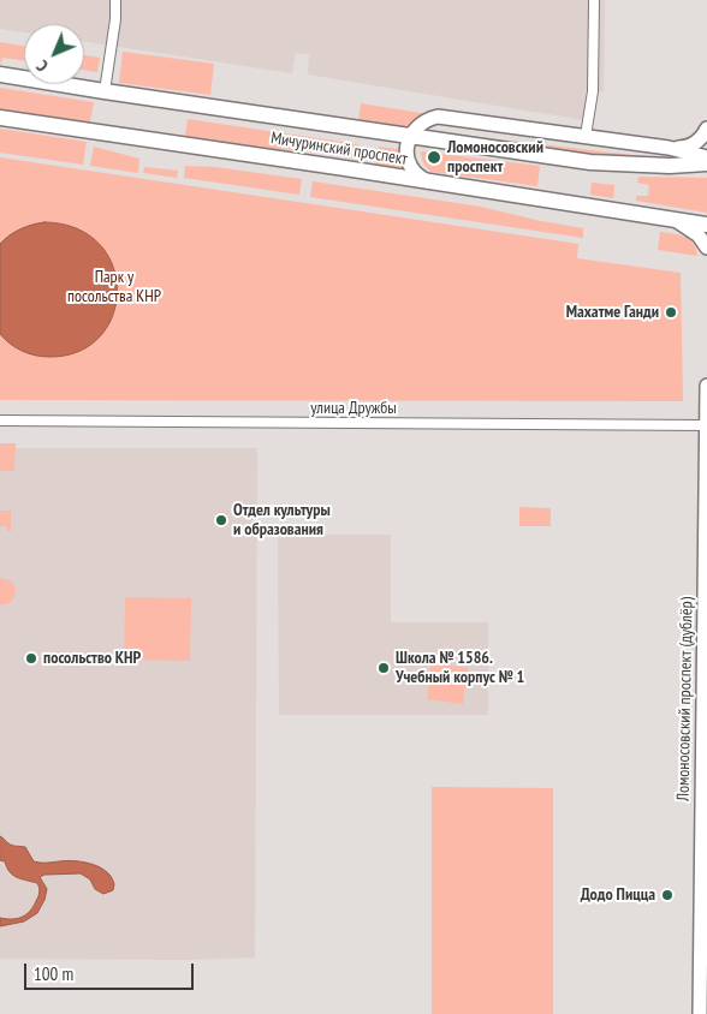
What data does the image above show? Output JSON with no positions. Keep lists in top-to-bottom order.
{
  "streets": {
    "main road": ["Мичуринский проспект", "Ломоносовский проспект (дублёр)"],
    "street": ["улица Дружбы"]
  },
  "crossings": [
    ["улица Дружбы", "Ломоносовский проспект (дублёр)"]
  ],
  "parks": ["Парк у посольства КНР"],
  "places": [
    "Ломоносовский проспект",
    "Махатме Ганди",
    "Отдел культуры и образования",
    "посольство КНР",
    "Школа № 1586. Учебный корпус № 1",
    "Додо Пицца"
  ],
  "scale_bar": "100 m",
  "north": "bottom left"
}
